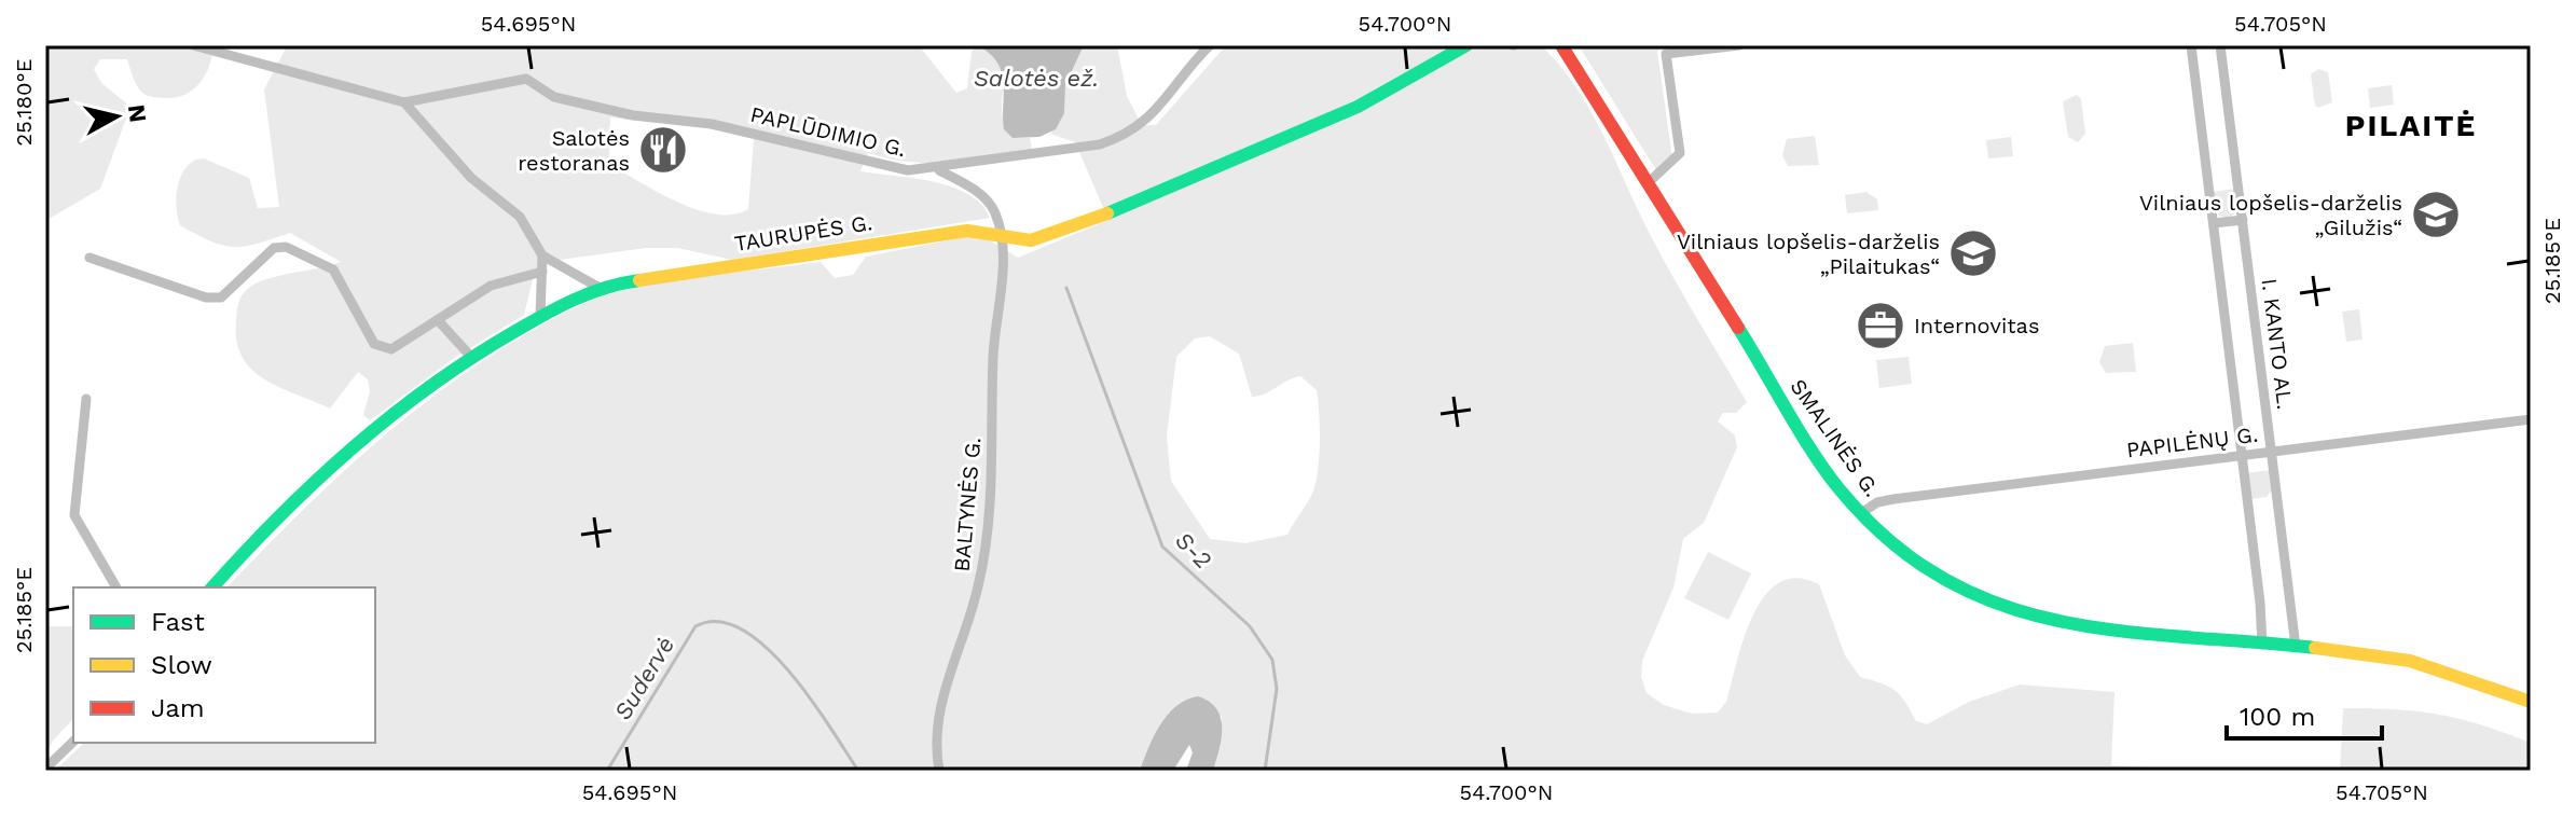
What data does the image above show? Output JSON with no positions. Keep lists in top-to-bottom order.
{
  "streets": {
    "street": [
      "PAPLŪDIMIO G.",
      "TAURUPĖS G.",
      "I. KANTO AL.",
      "SMALINĖS G.",
      "PAPILĖNŲ G.",
      "BALTYNĖS G."
    ]
  },
  "crossings": [
    ["TAURUPĖS G.", "BALTYNĖS G."],
    ["I. KANTO AL.", "SMALINĖS G."],
    ["I. KANTO AL.", "PAPILĖNŲ G."],
    ["SMALINĖS G.", "PAPILĖNŲ G."]
  ],
  "districts": ["PILAITĖ"],
  "water": ["Salotės ež.", "S-2", "Sudervė"],
  "places": {
    "restaurant": ["Salotės restoranas"],
    "school or university": ["Vilniaus lopšelis-darželis „Gilužis“", "Vilniaus lopšelis-darželis „Pilaitukas“"],
    "office": ["Internovitas"]
  },
  "legend": ["Fast", "Slow", "Jam"],
  "scale_bar": "100 m",
  "north": "right",
  "coordinates": [
    "54.695°N",
    "54.700°N",
    "54.705°N",
    "25.180°E",
    "25.185°E"
  ]
}
